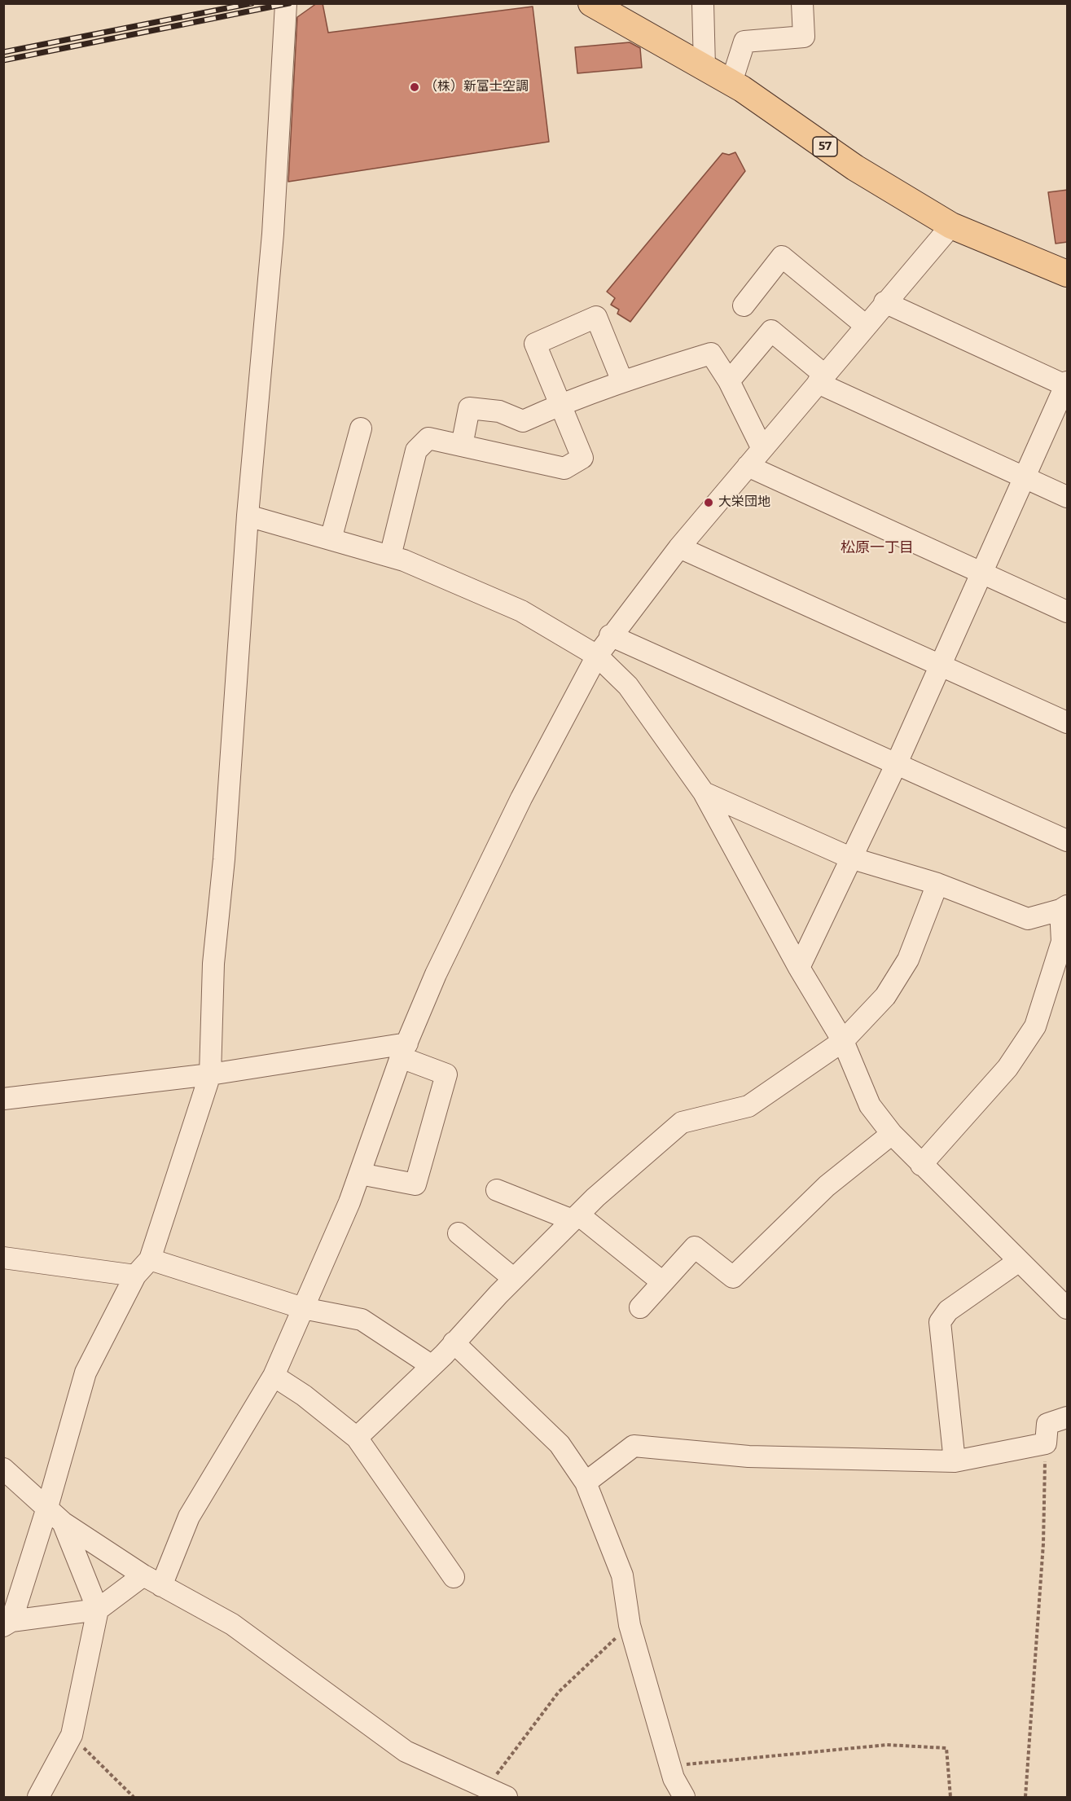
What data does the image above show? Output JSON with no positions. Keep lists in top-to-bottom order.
{
  "streets": {
    "main road": ["57"]
  },
  "districts": ["松原一丁目"],
  "places": ["（株）新富士空調", "大栄団地"]
}
